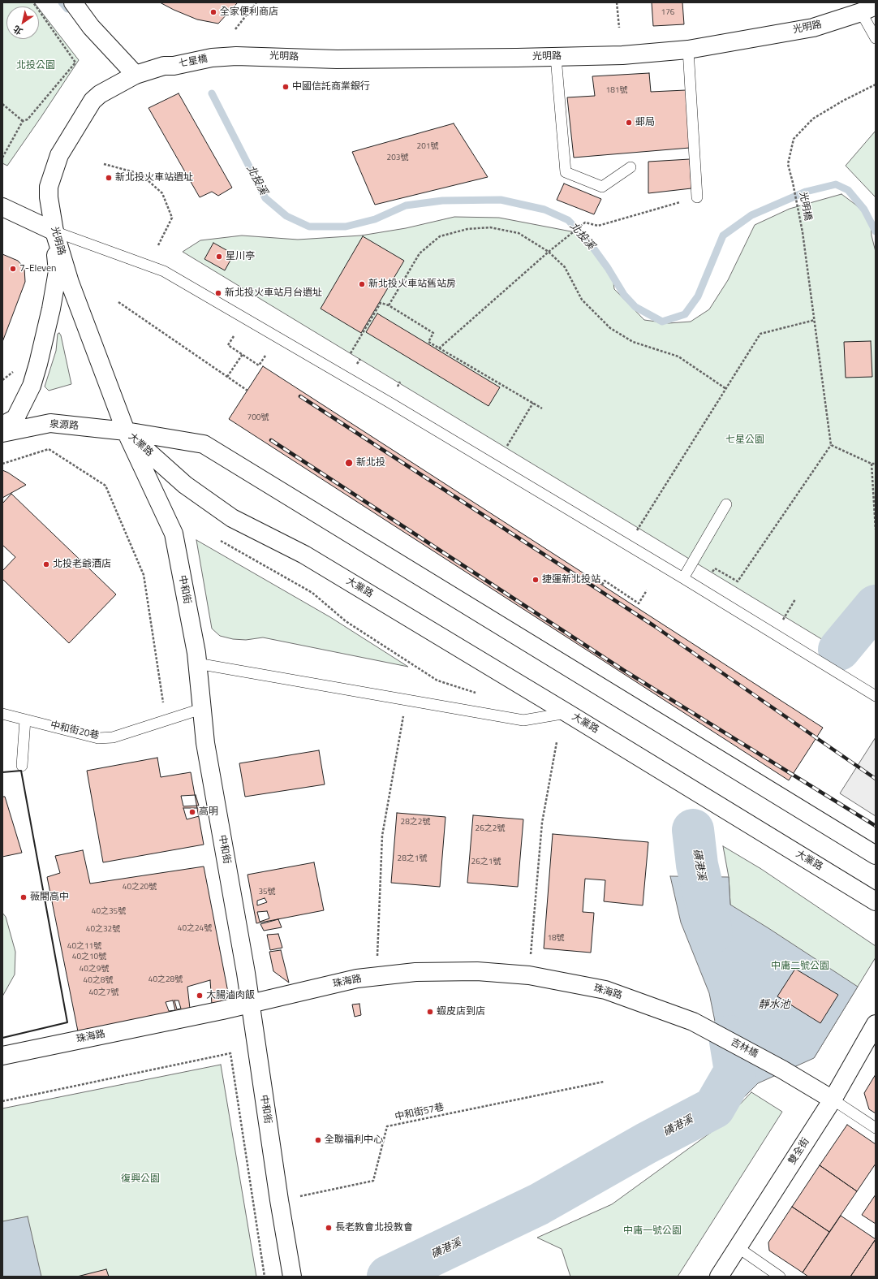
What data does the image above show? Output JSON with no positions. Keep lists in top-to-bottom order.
{
  "streets": {
    "street": [
      "光明路",
      "七星橋",
      "泉源路",
      "大業路",
      "中和街",
      "珠海路",
      "吉林橋",
      "雙全街"
    ],
    "lane": ["中和街20巷"],
    "path": ["光明橋", "中和街57巷"]
  },
  "crossings": [
    ["光明路", "七星橋"],
    ["光明路", "泉源路"],
    ["光明路", "大業路"],
    ["光明路", "中和街"],
    ["泉源路", "大業路"],
    ["泉源路", "中和街"],
    ["大業路", "中和街"],
    ["中和街", "中和街20巷"],
    ["中和街", "珠海路"],
    ["中和街", "中和街57巷"],
    ["珠海路", "吉林橋"],
    ["吉林橋", "雙全街"]
  ],
  "water": ["北投溪", "磺港溪", "靜水池"],
  "parks": [
    "北投公園",
    "七星公園",
    "中庸二號公園",
    "復興公園",
    "中庸一號公園"
  ],
  "places": [
    "全家便利商店",
    "中國信託商業銀行",
    "郵局",
    "新北投火車站遺址",
    "星川亭",
    "7-Eleven",
    "新北投火車站舊站房",
    "新北投火車站月台遺址",
    "新北投",
    "北投老爺酒店",
    "捷運新北投站",
    "高明",
    "薇閣高中",
    "大腸滷肉飯",
    "蝦皮店到店",
    "全聯福利中心",
    "長老教會北投教會"
  ],
  "house_numbers": [
    "176",
    "181號",
    "201號",
    "203號",
    "700號",
    "28之2號",
    "26之2號",
    "28之1號",
    "26之1號",
    "40之20號",
    "35號",
    "40之35號",
    "40之24號",
    "40之32號",
    "18號",
    "40之11號",
    "40之10號",
    "40之9號",
    "40之28號",
    "40之8號",
    "40之7號"
  ],
  "north": "bottom left"
}
